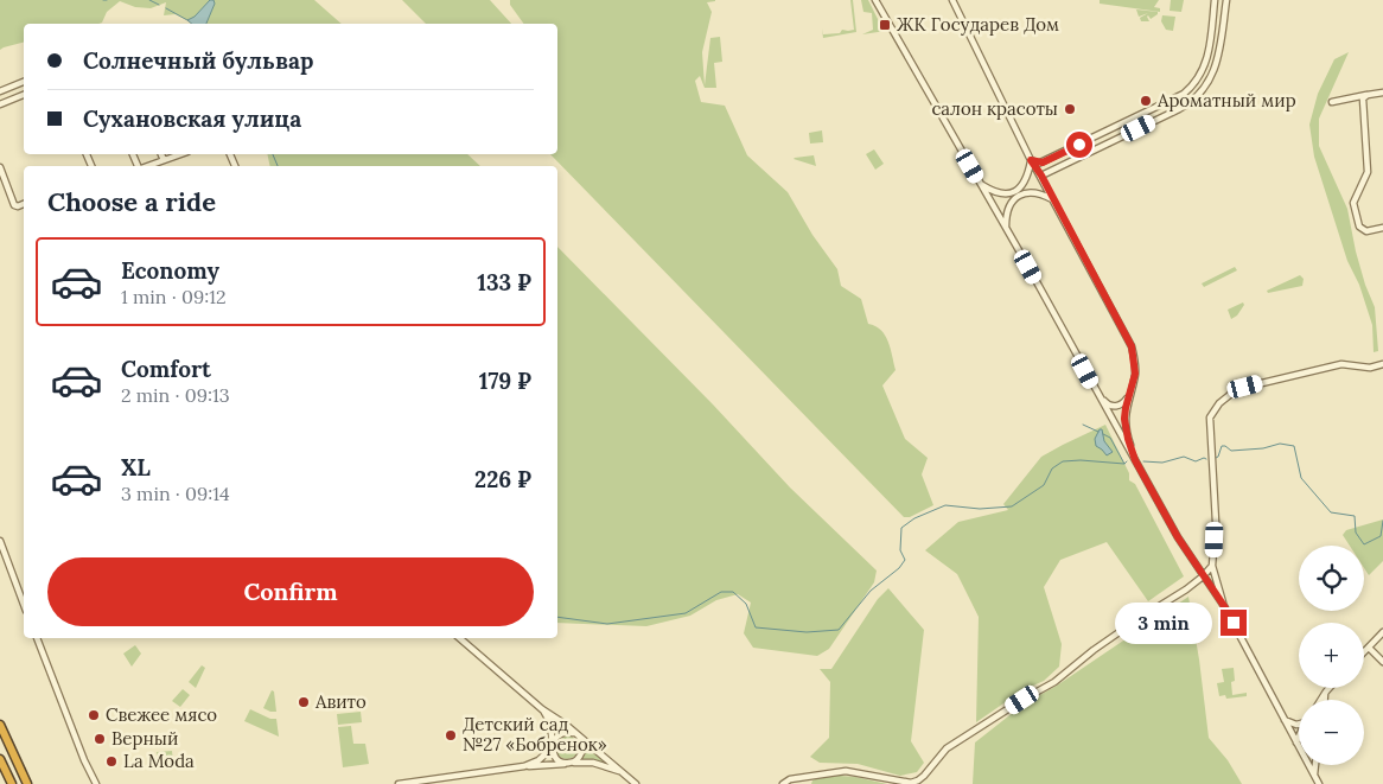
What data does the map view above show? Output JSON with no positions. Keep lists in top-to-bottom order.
{
  "places": {
    "transit": ["ЖК Государев Дом"],
    "other": [
      "Ароматный мир",
      "салон красоты",
      "Авито",
      "Свежее мясо",
      "Детский сад №27 «Бобренок»",
      "Верный",
      "La Moda"
    ]
  },
  "page": {
    "banner": ["Солнечный бульвар", "Сухановская улица"],
    "heading": "Choose a ride",
    "list": [
      {
        "name": "Economy",
        "note": "1 min · 09:12",
        "value": "133 ₽"
      },
      {
        "name": "Comfort",
        "note": "2 min · 09:13",
        "value": "179 ₽"
      },
      {
        "name": "XL",
        "note": "3 min · 09:14",
        "value": "226 ₽"
      }
    ],
    "map_buttons": ["+", "−"],
    "buttons": "Confirm",
    "bubble": "3 min"
  }
}
